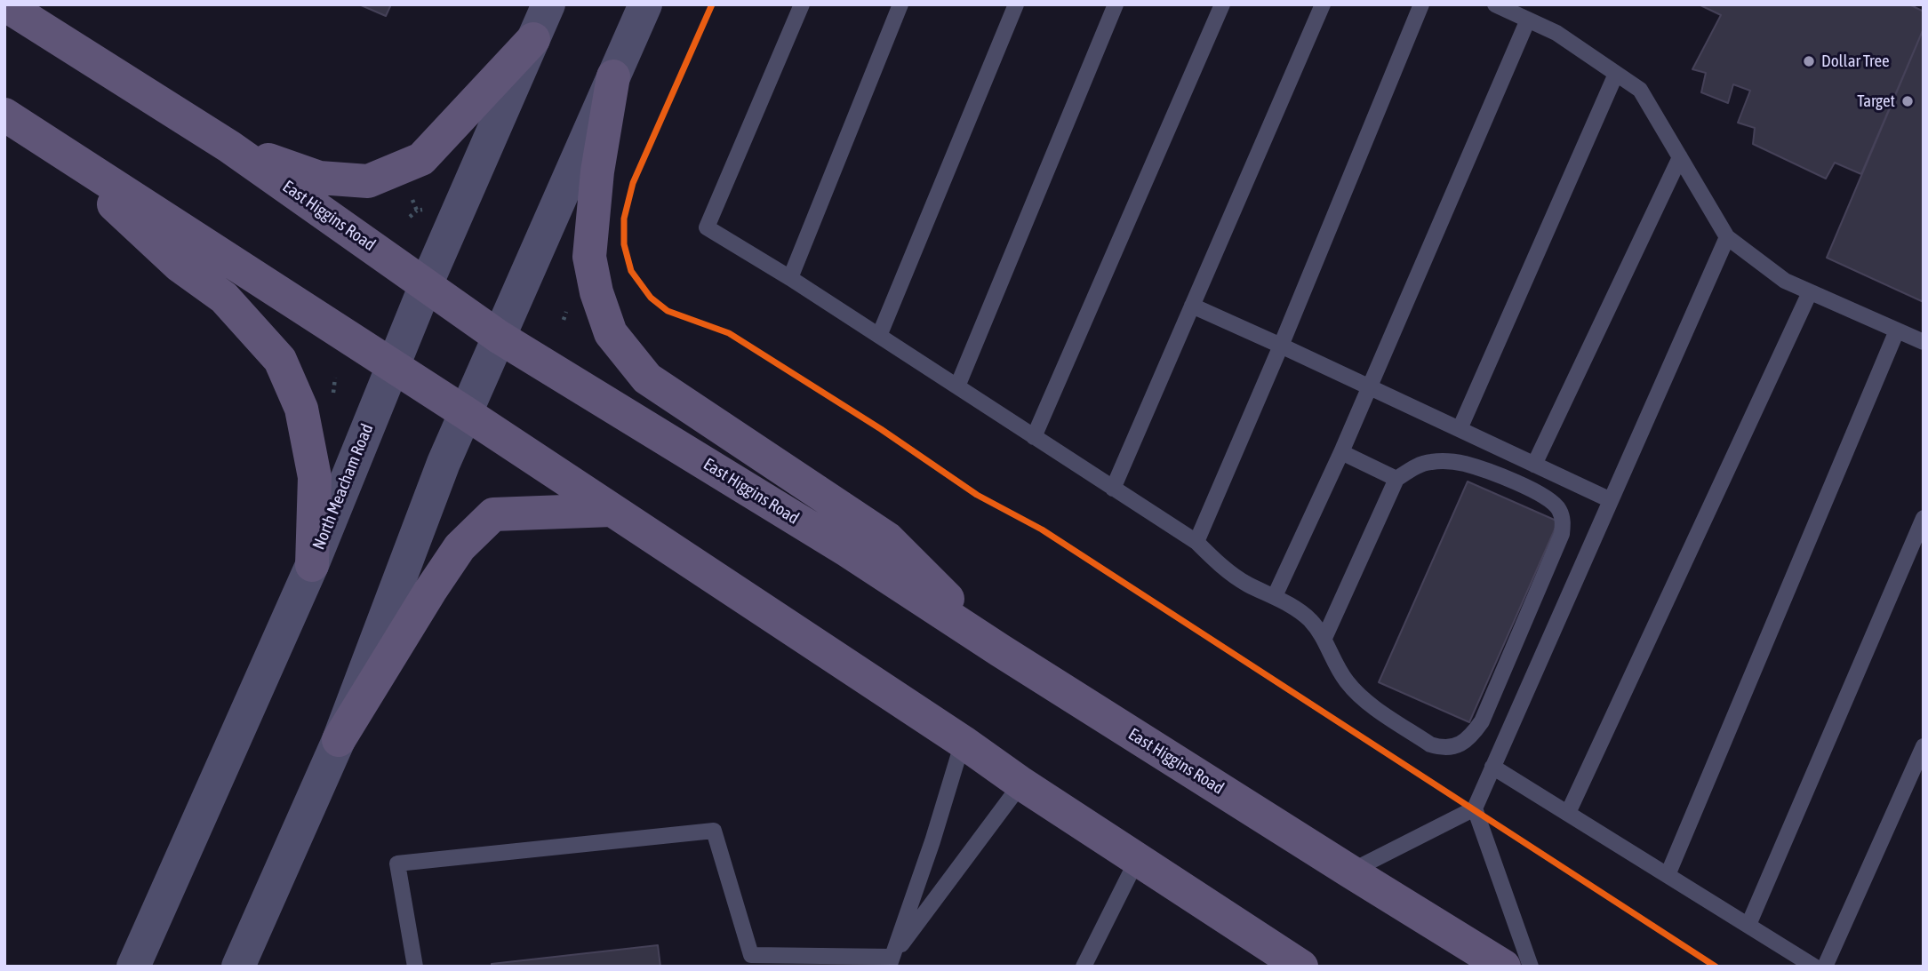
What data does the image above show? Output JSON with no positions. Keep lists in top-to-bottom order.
{
  "streets": {
    "main road": ["East Higgins Road", "North Meacham Road"]
  },
  "crossings": [
    ["East Higgins Road", "North Meacham Road"]
  ],
  "places": ["Dollar Tree", "Target"]
}
